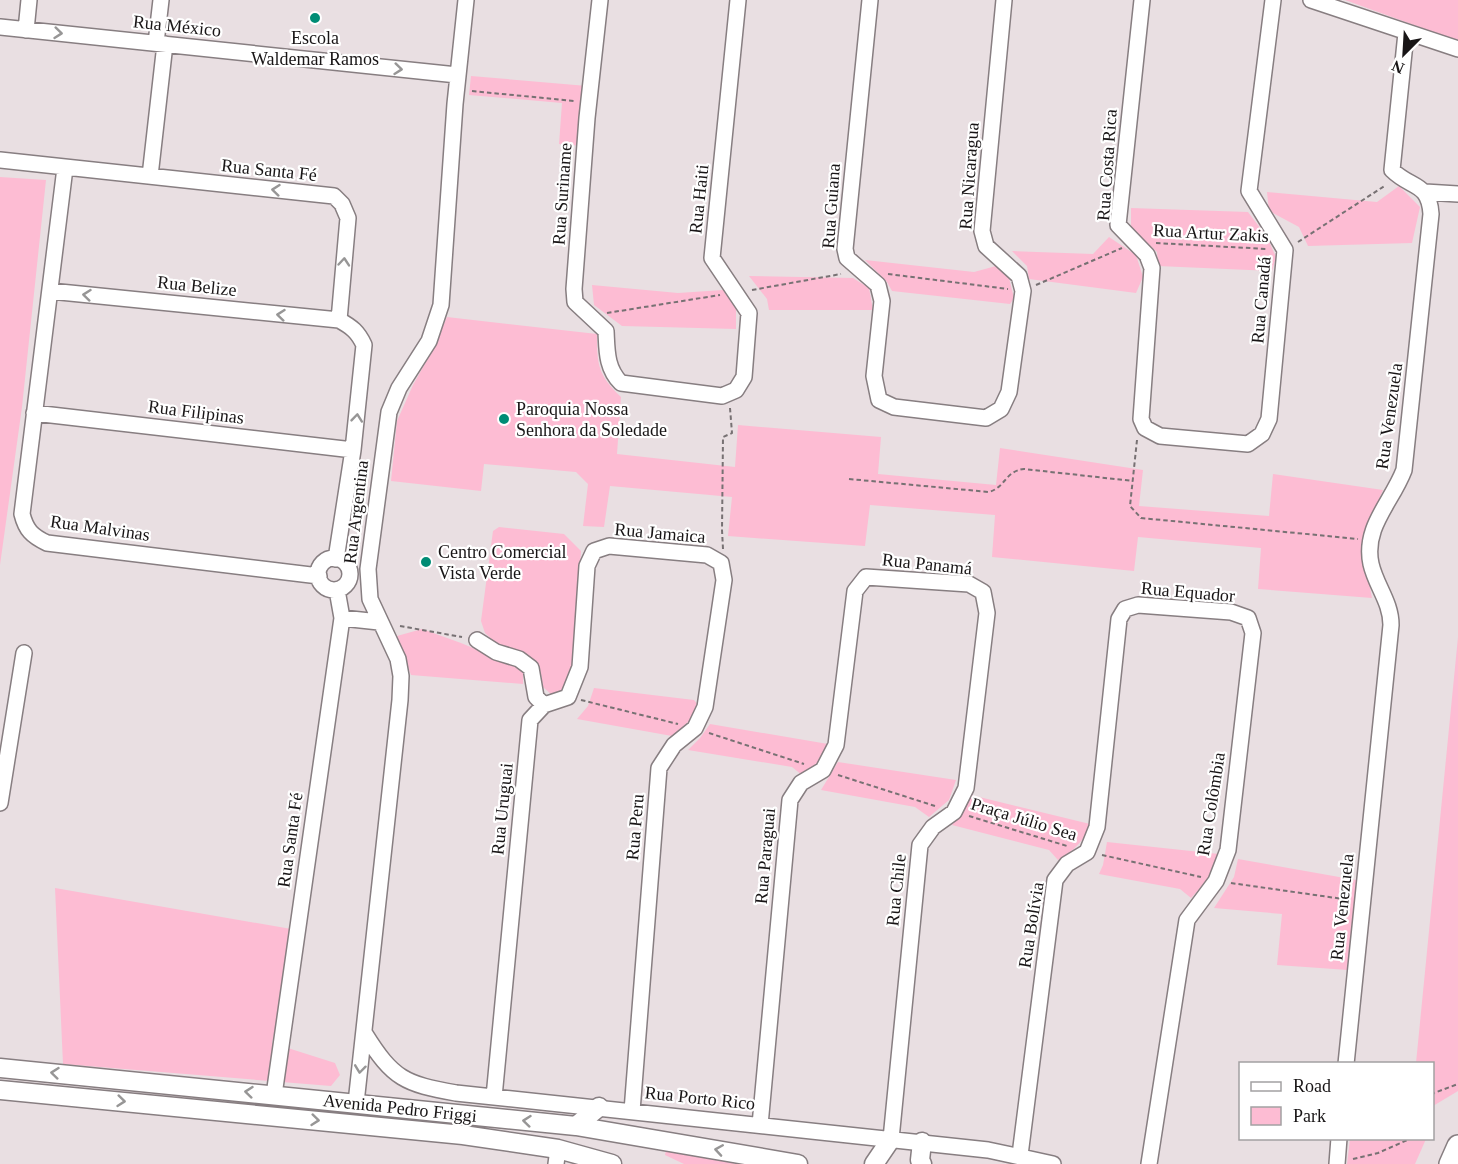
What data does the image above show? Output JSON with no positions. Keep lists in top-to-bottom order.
{
  "streets": {
    "main road": ["Avenida Pedro Friggi"],
    "street": [
      "Rua México",
      "Rua Costa Rica",
      "Rua Santa Fé",
      "Rua Nicaragua",
      "Rua Suriname",
      "Rua Haiti",
      "Rua Guiana",
      "Rua Belize",
      "Rua Canadá",
      "Rua Filipinas",
      "Rua Venezuela",
      "Rua Argentina",
      "Rua Malvinas",
      "Rua Jamaica",
      "Rua Panamá",
      "Rua Equador",
      "Rua Colômbia",
      "Rua Uruguai",
      "Rua Peru",
      "Rua Paraguai",
      "Rua Chile",
      "Rua Bolívia",
      "Rua Porto Rico"
    ],
    "path": ["Rua Artur Zakis", "Praça Júlio Sea"]
  },
  "crossings": [
    ["Rua México", "Rua Argentina"],
    ["Rua Costa Rica", "Rua Artur Zakis"],
    ["Rua Costa Rica", "Rua Canadá"],
    ["Rua Santa Fé", "Rua Belize"],
    ["Rua Santa Fé", "Rua Malvinas"],
    ["Rua Santa Fé", "Avenida Pedro Friggi"],
    ["Rua Nicaragua", "Rua Guiana"],
    ["Rua Suriname", "Rua Haiti"],
    ["Rua Artur Zakis", "Rua Canadá"],
    ["Rua Belize", "Rua Malvinas"],
    ["Rua Filipinas", "Rua Malvinas"],
    ["Rua Venezuela", "Praça Júlio Sea"],
    ["Rua Argentina", "Rua Porto Rico"],
    ["Rua Argentina", "Avenida Pedro Friggi"],
    ["Rua Jamaica", "Praça Júlio Sea"],
    ["Rua Jamaica", "Rua Peru"],
    ["Rua Panamá", "Rua Paraguai"],
    ["Rua Panamá", "Rua Chile"],
    ["Rua Equador", "Rua Colômbia"],
    ["Rua Equador", "Praça Júlio Sea"],
    ["Rua Equador", "Rua Bolívia"],
    ["Rua Colômbia", "Praça Júlio Sea"],
    ["Rua Uruguai", "Rua Porto Rico"],
    ["Praça Júlio Sea", "Rua Peru"],
    ["Praça Júlio Sea", "Rua Paraguai"],
    ["Praça Júlio Sea", "Rua Chile"],
    ["Praça Júlio Sea", "Rua Bolívia"],
    ["Rua Peru", "Rua Porto Rico"],
    ["Rua Paraguai", "Rua Porto Rico"],
    ["Rua Chile", "Rua Porto Rico"],
    ["Rua Bolívia", "Rua Porto Rico"]
  ],
  "one_way": ["Rua México", "Rua Belize"],
  "places": ["Escola Waldemar Ramos", "Paroquia Nossa Senhora da Soledade", "Centro Comercial Vista Verde"],
  "legend": ["Road", "Park"],
  "north": "bottom left"
}
